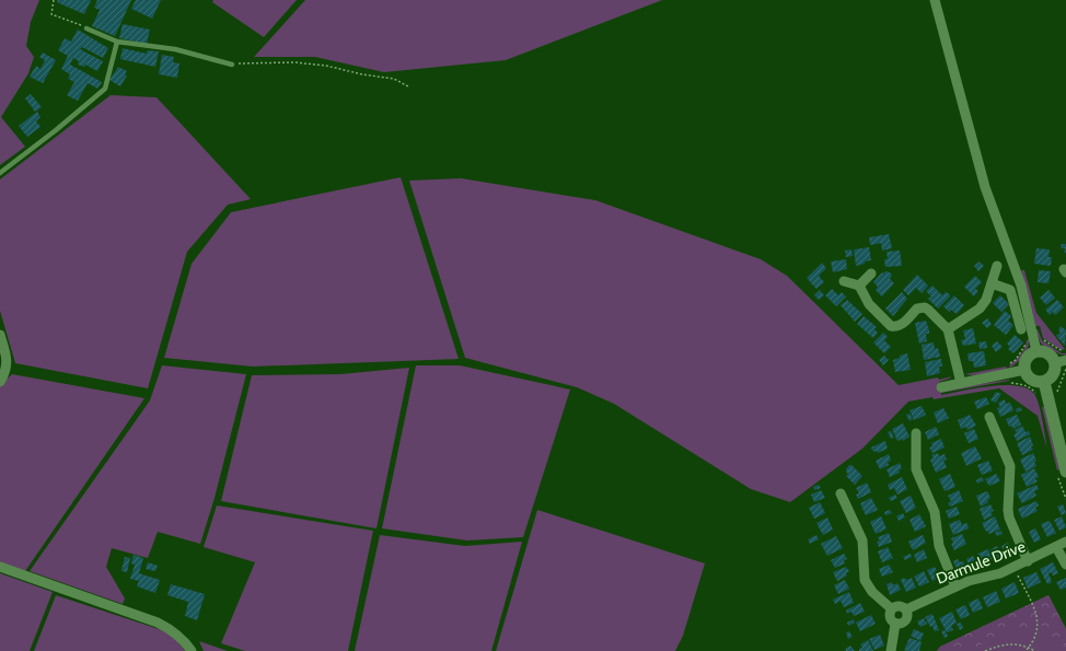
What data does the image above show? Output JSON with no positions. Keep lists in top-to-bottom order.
{
  "streets": {
    "street": ["Darmule Drive"]
  }
}
